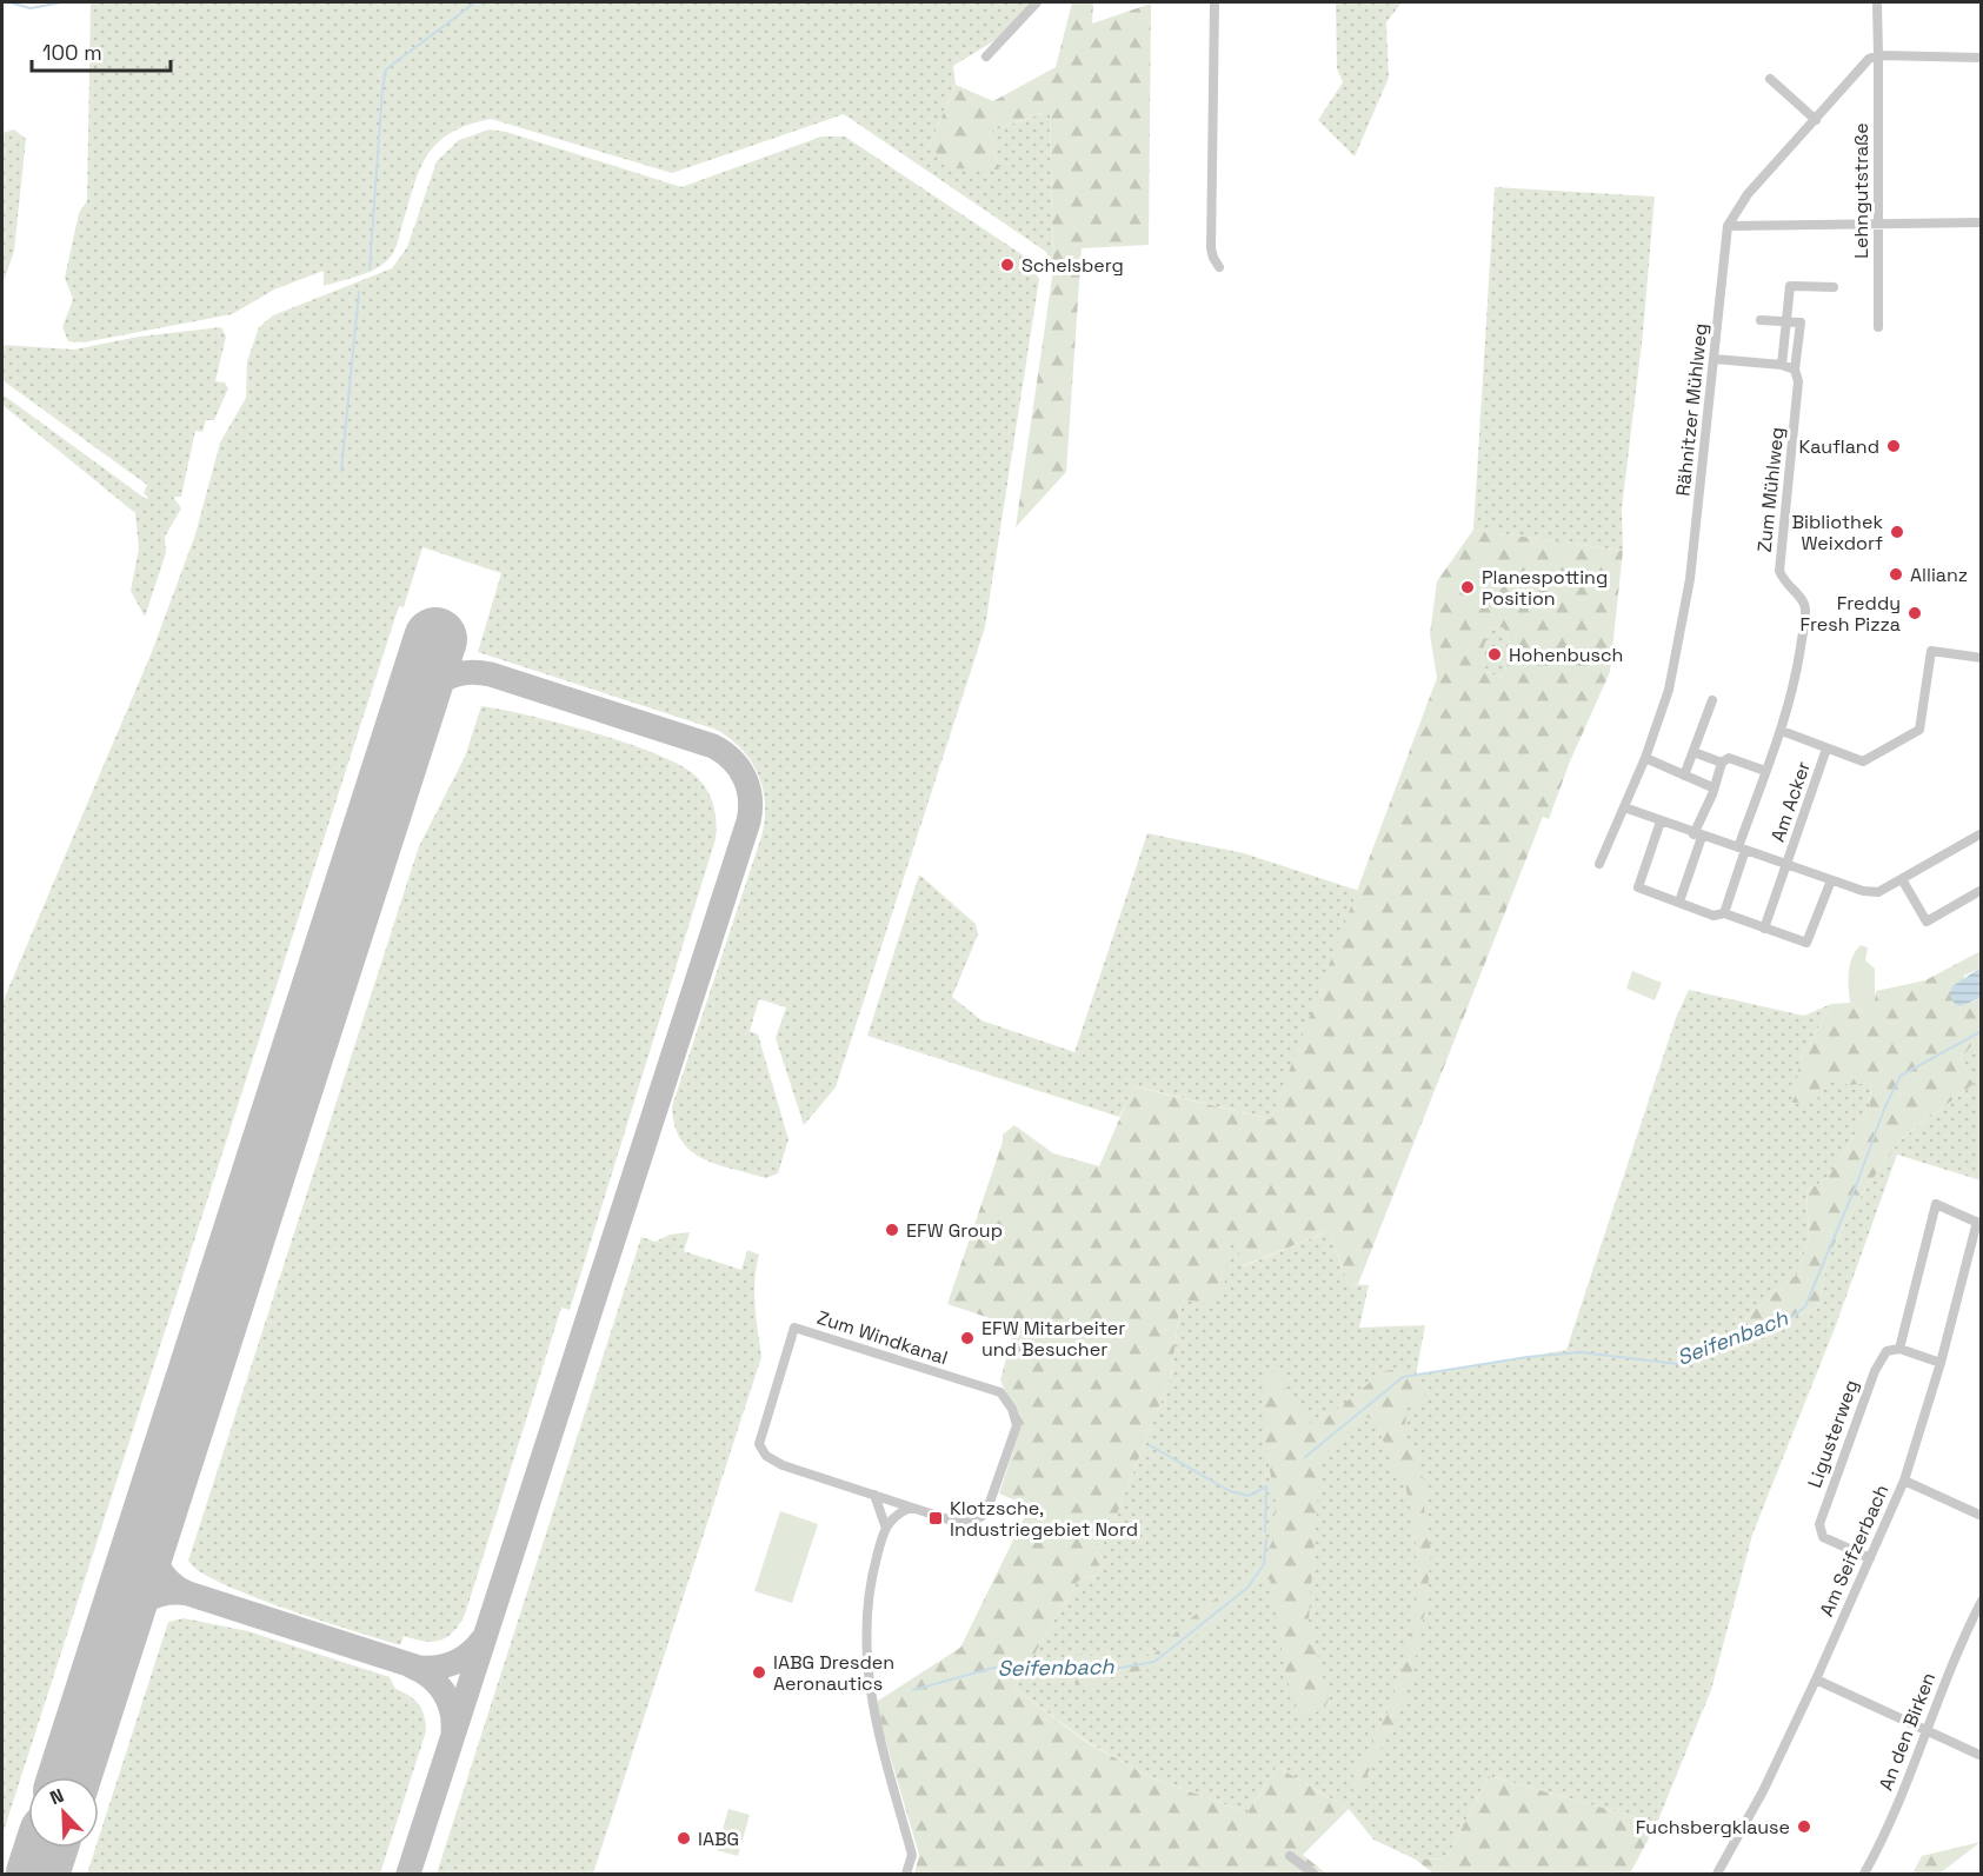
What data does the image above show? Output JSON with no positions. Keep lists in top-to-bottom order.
{
  "streets": {
    "street": [
      "Lehngutstraße",
      "Rähnitzer Mühlweg",
      "Zum Mühlweg",
      "Am Acker",
      "Zum Windkanal",
      "Ligusterweg",
      "Am Seifzerbach",
      "An den Birken"
    ]
  },
  "crossings": [
    ["Lehngutstraße", "Rähnitzer Mühlweg"],
    ["Zum Mühlweg", "Am Acker"],
    ["Ligusterweg", "Am Seifzerbach"]
  ],
  "water": ["Seifenbach"],
  "places": {
    "other": [
      "Schelsberg",
      "Kaufland",
      "Bibliothek Weixdorf",
      "Allianz",
      "Planespotting Position",
      "Freddy Fresh Pizza",
      "Hohenbusch",
      "EFW Group",
      "EFW Mitarbeiter und Besucher",
      "IABG Dresden Aeronautics",
      "Fuchsbergklause",
      "IABG"
    ],
    "transit": ["Klotzsche, Industriegebiet Nord"]
  },
  "scale_bar": "100 m",
  "north": "top left"
}
